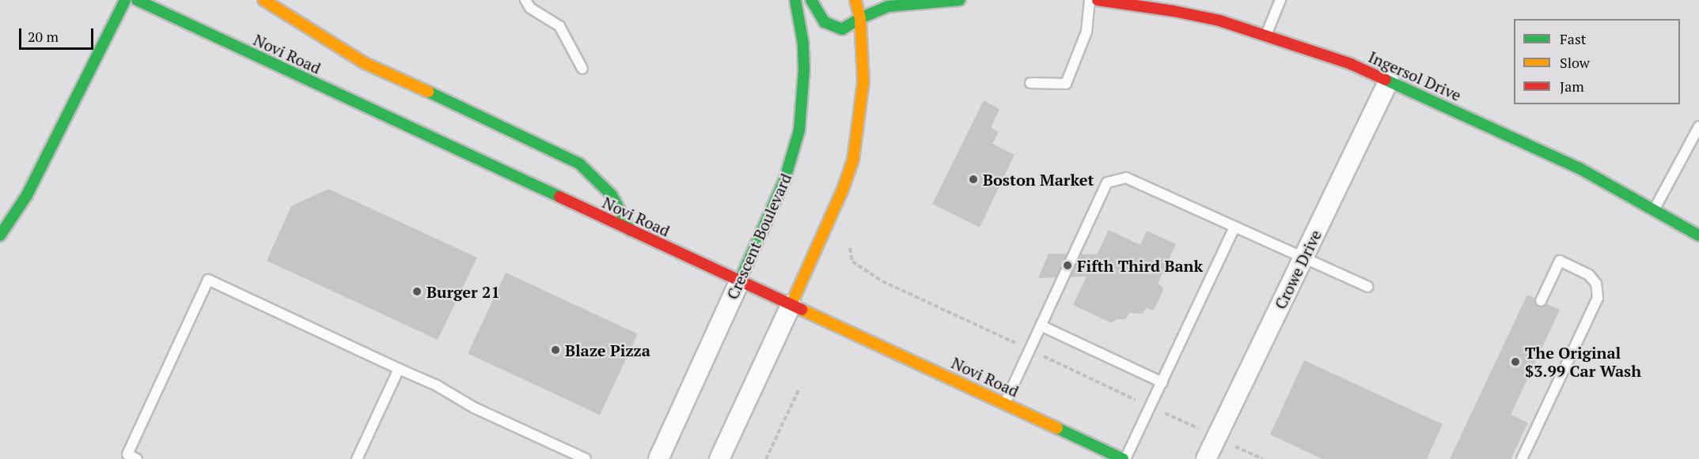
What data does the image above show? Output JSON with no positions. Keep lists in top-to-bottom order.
{
  "streets": {
    "main road": ["Novi Road", "Ingersol Drive", "Crescent Boulevard"],
    "street": ["Crowe Drive"]
  },
  "crossings": [
    ["Novi Road", "Crescent Boulevard"],
    ["Ingersol Drive", "Crowe Drive"]
  ],
  "places": [
    "Boston Market",
    "Fifth Third Bank",
    "Burger 21",
    "Blaze Pizza",
    "The Original $3.99 Car Wash"
  ],
  "legend": ["Fast", "Slow", "Jam"],
  "scale_bar": "20 m"
}
